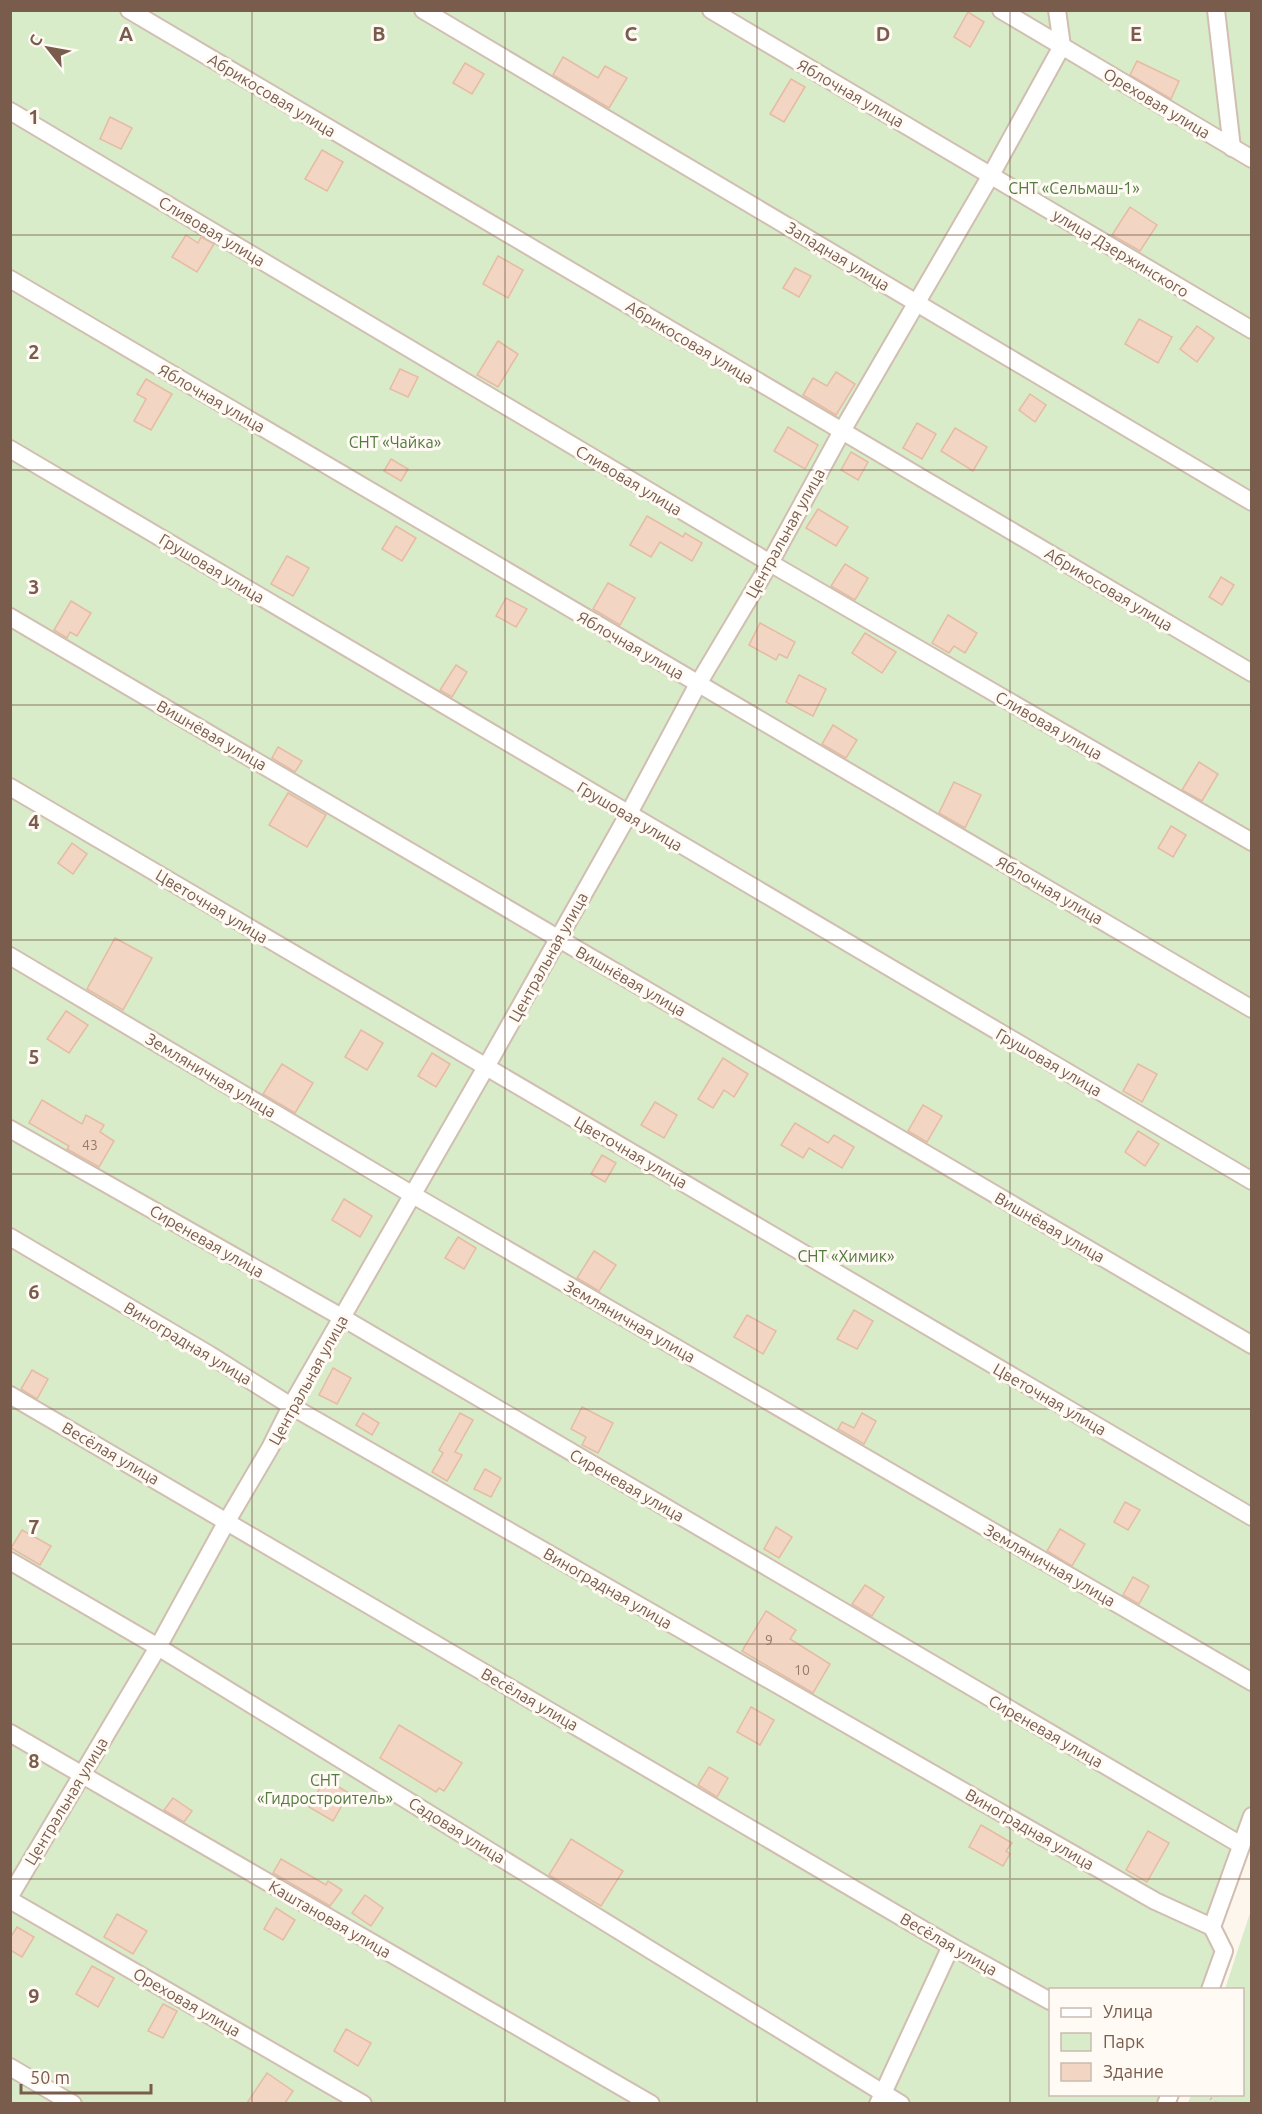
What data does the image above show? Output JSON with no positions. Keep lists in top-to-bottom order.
{
  "streets": {
    "street": [
      "Яблочная улица",
      "Абрикосовая улица",
      "Ореховая улица",
      "Сливовая улица",
      "улица Дзержинского",
      "Западная улица",
      "Центральная улица",
      "Грушовая улица",
      "Вишнёвая улица",
      "Цветочная улица",
      "Земляничная улица",
      "Сиреневая улица",
      "Виноградная улица",
      "Весёлая улица",
      "Садовая улица",
      "Каштановая улица"
    ]
  },
  "crossings": [
    ["Яблочная улица", "улица Дзержинского"],
    ["Яблочная улица", "Центральная улица"],
    ["Абрикосовая улица", "Центральная улица"],
    ["Ореховая улица", "Центральная улица"],
    ["Сливовая улица", "Центральная улица"],
    ["улица Дзержинского", "Центральная улица"],
    ["Западная улица", "Центральная улица"],
    ["Центральная улица", "Грушовая улица"],
    ["Центральная улица", "Вишнёвая улица"],
    ["Центральная улица", "Цветочная улица"],
    ["Центральная улица", "Земляничная улица"],
    ["Центральная улица", "Сиреневая улица"],
    ["Центральная улица", "Виноградная улица"],
    ["Центральная улица", "Весёлая улица"],
    ["Центральная улица", "Садовая улица"],
    ["Центральная улица", "Каштановая улица"]
  ],
  "parks": [
    "СНТ «Сельмаш-1»",
    "СНТ «Чайка»",
    "СНТ «Химик»",
    "СНТ «Гидростроитель»"
  ],
  "house_numbers": ["43", "9", "10"],
  "legend": ["Улица", "Парк", "Здание"],
  "scale_bar": "50 m",
  "north": "top left",
  "grid": {
    "columns": [
      "A",
      "B",
      "C",
      "D",
      "E"
    ],
    "rows": [
      "1",
      "2",
      "3",
      "4",
      "5",
      "6",
      "7",
      "8",
      "9"
    ]
  }
}
